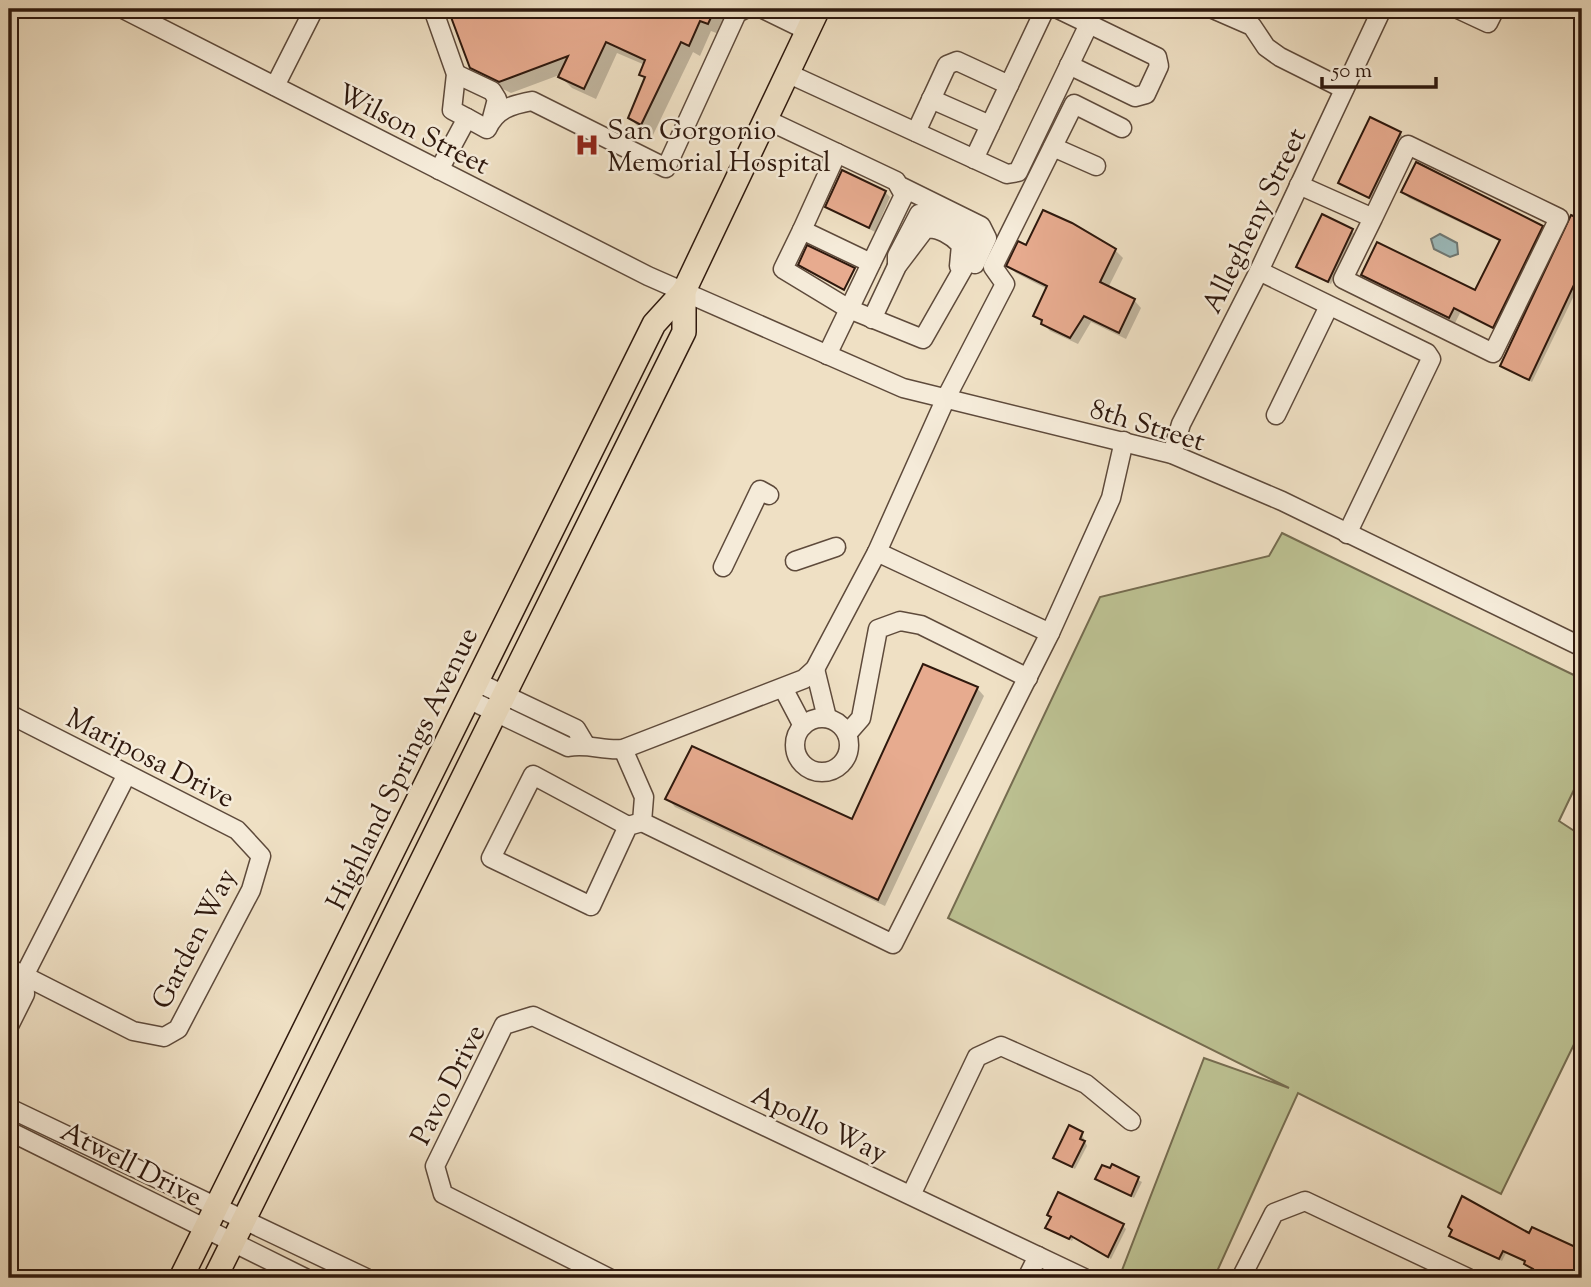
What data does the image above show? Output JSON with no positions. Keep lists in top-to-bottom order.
{
  "streets": {
    "main road": ["Highland Springs Avenue"],
    "street": [
      "Wilson Street",
      "Allegheny Street",
      "8th Street",
      "Mariposa Drive",
      "Garden Way",
      "Pavo Drive",
      "Apollo Way",
      "Atwell Drive"
    ]
  },
  "crossings": [
    ["Wilson Street", "8th Street"],
    ["Wilson Street", "Highland Springs Avenue"],
    ["Allegheny Street", "8th Street"],
    ["8th Street", "Highland Springs Avenue"],
    ["Mariposa Drive", "Garden Way"],
    ["Highland Springs Avenue", "Atwell Drive"],
    ["Pavo Drive", "Apollo Way"]
  ],
  "places": {
    "hospital": ["San Gorgonio Memorial Hospital"]
  },
  "scale_bar": "50 m"
}
